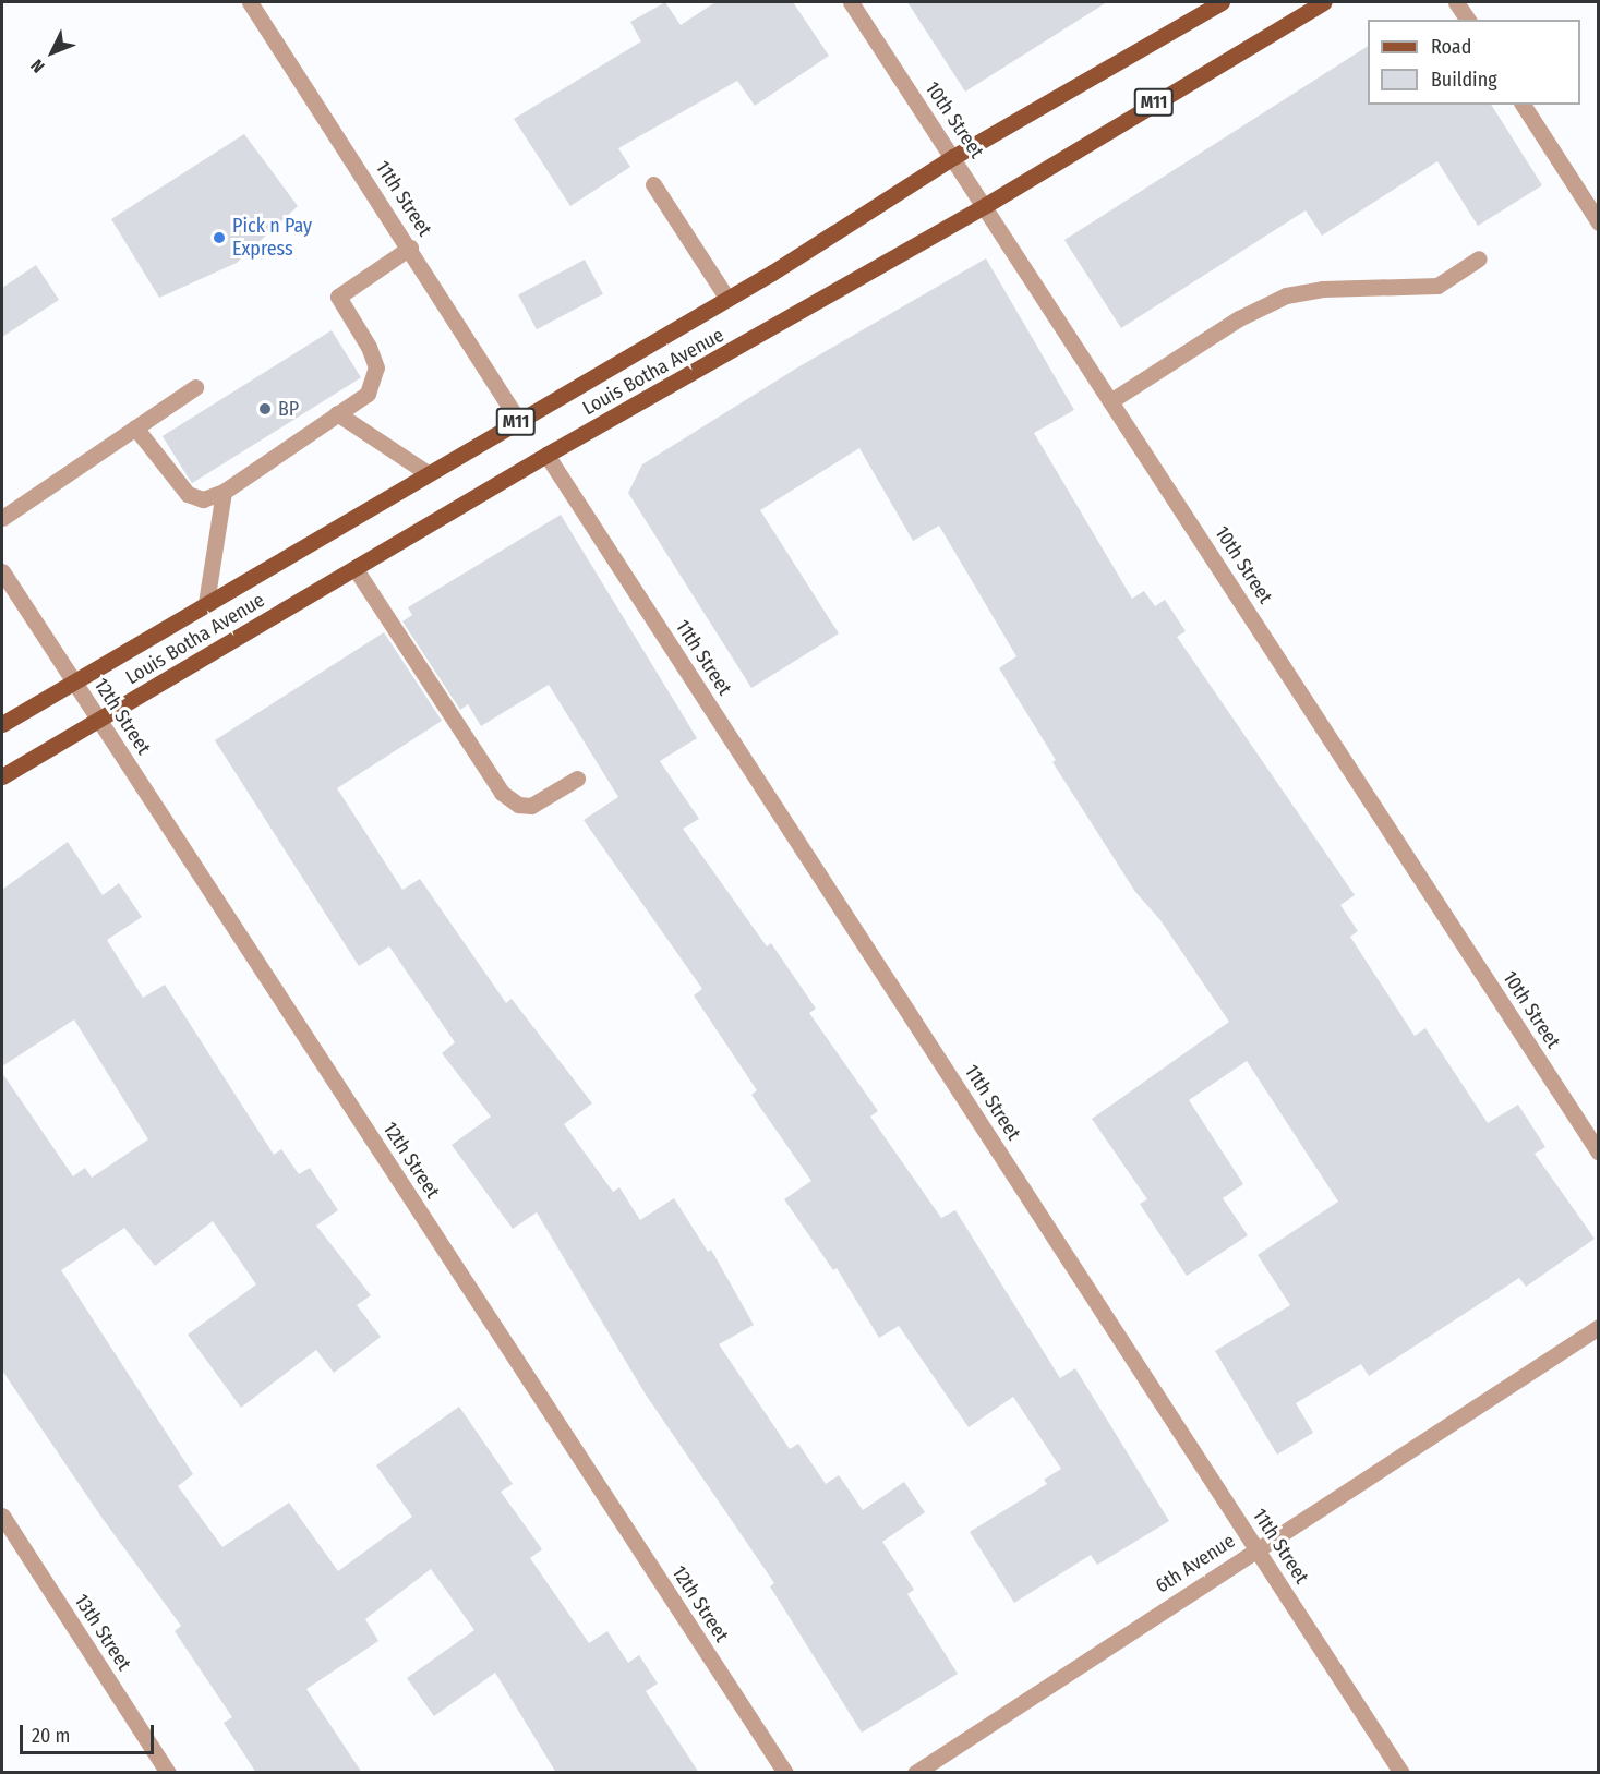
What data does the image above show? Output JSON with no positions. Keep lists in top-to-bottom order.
{
  "streets": {
    "main road": ["M11", "Louis Botha Avenue"],
    "street": [
      "10th Street",
      "11th Street",
      "12th Street",
      "6th Avenue",
      "13th Street"
    ]
  },
  "crossings": [
    ["10th Street", "Louis Botha Avenue"],
    ["11th Street", "Louis Botha Avenue"],
    ["11th Street", "6th Avenue"],
    ["Louis Botha Avenue", "12th Street"]
  ],
  "places": ["Pick n Pay Express", "BP"],
  "legend": ["Road", "Building"],
  "scale_bar": "20 m",
  "north": "bottom left"
}
